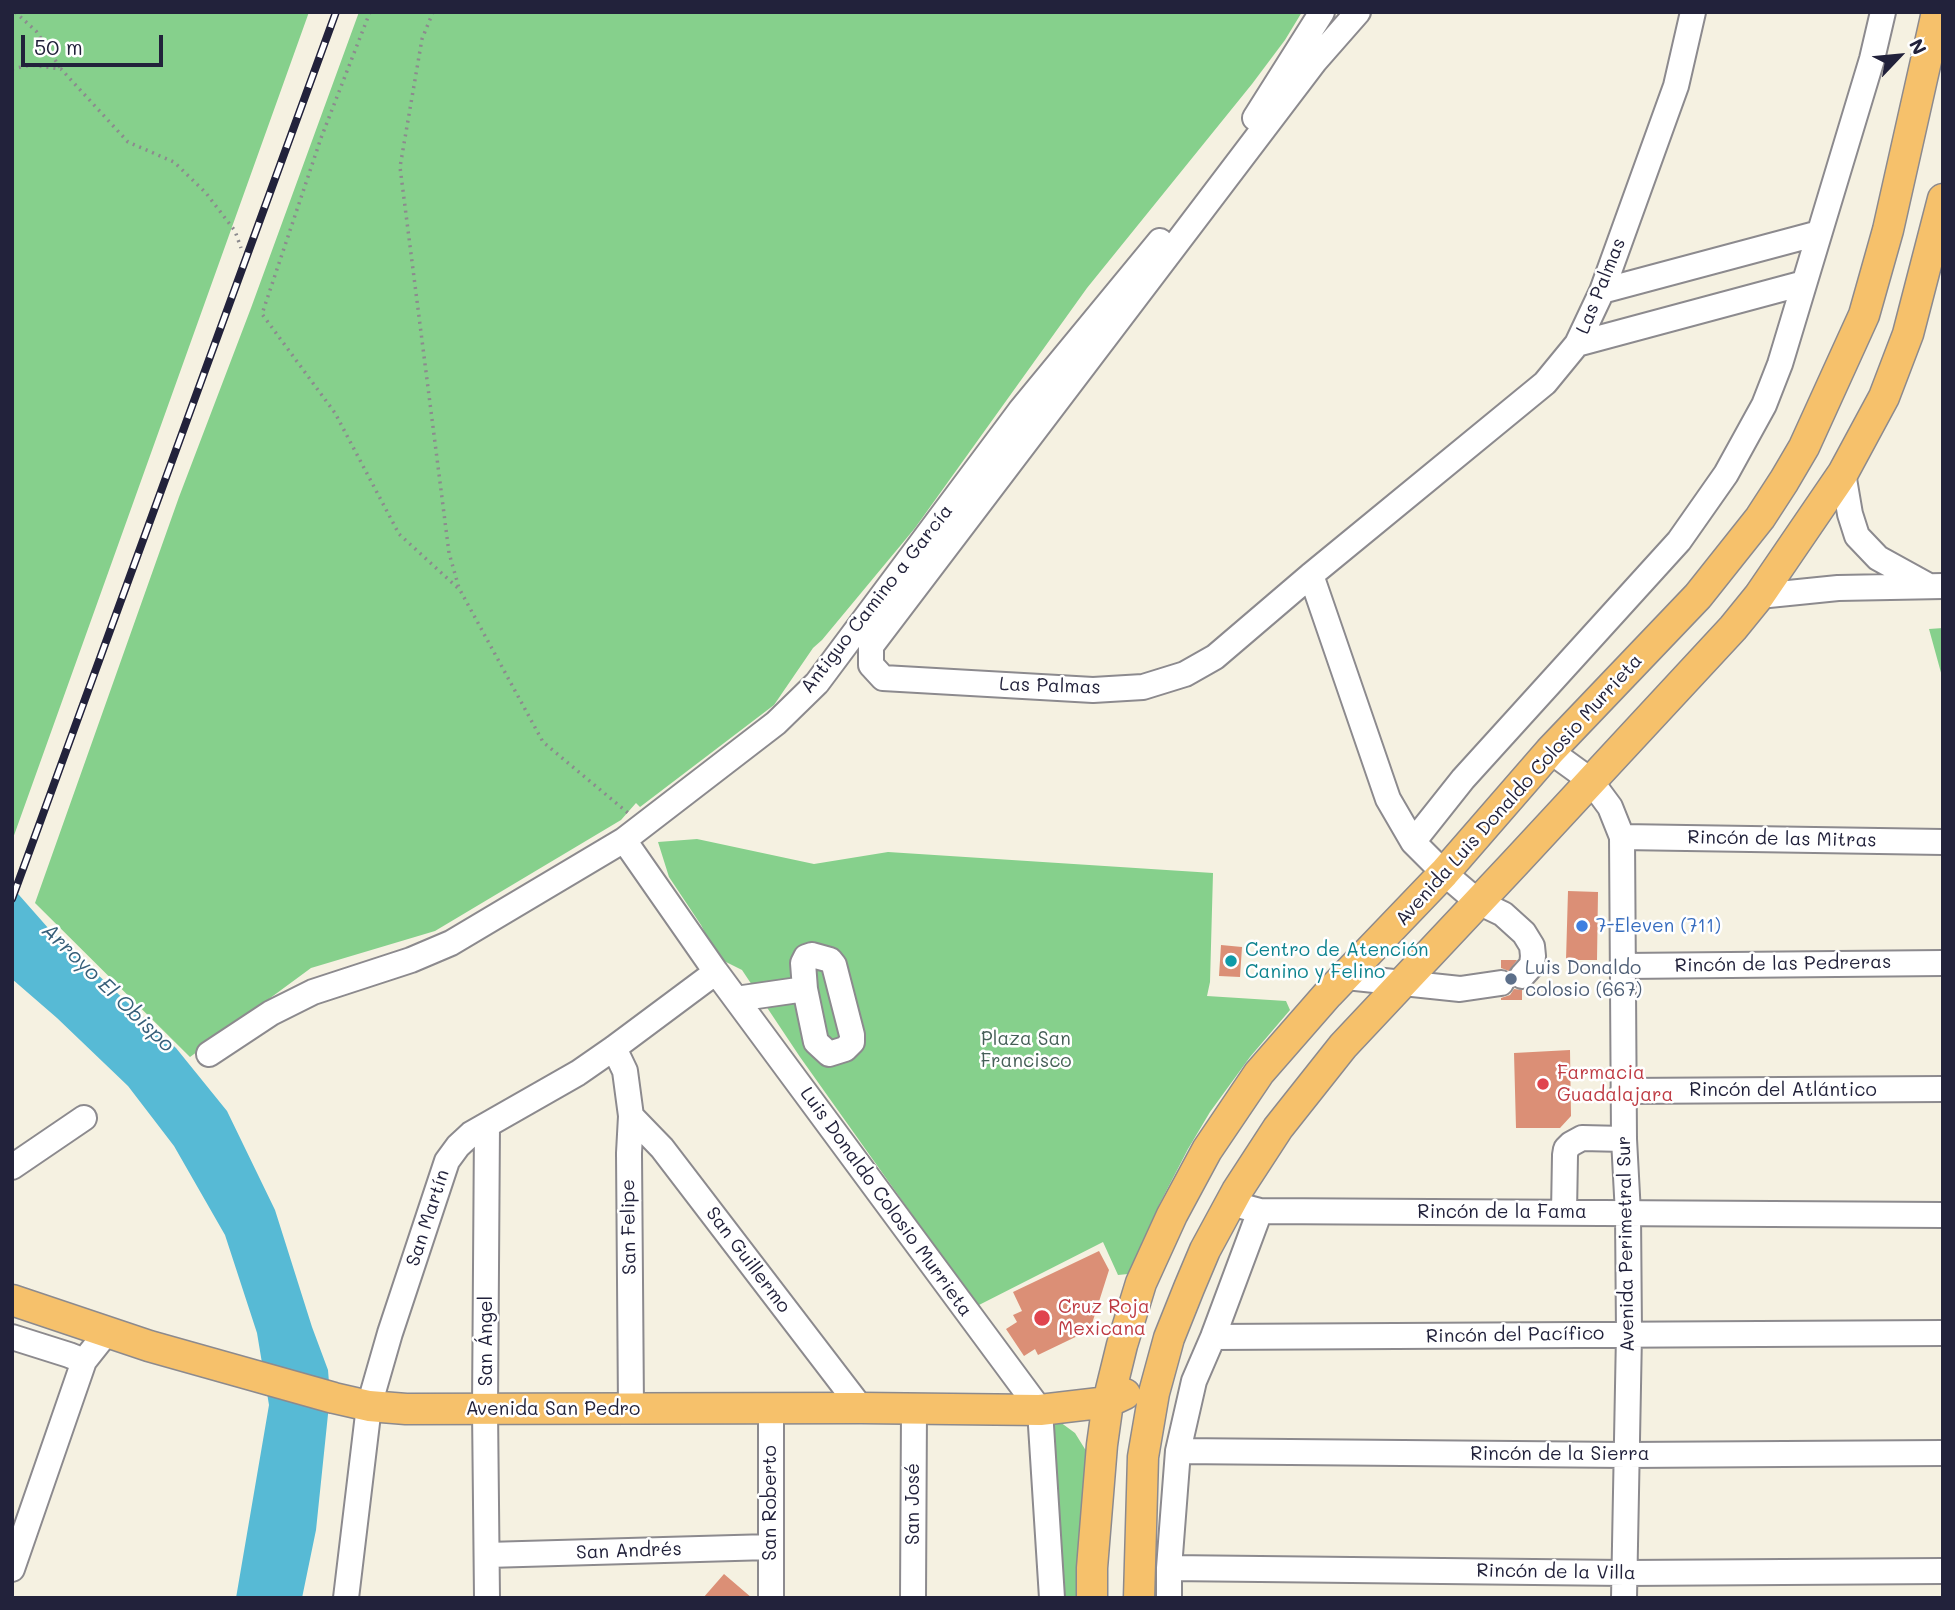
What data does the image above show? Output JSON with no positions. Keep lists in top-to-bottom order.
{
  "streets": {
    "main road": ["Avenida Luis Donaldo Colosio Murrieta", "Avenida San Pedro"],
    "street": [
      "Las Palmas",
      "Antiguo Camino a García",
      "Rincón de las Mitras",
      "Rincón de las Pedreras",
      "Rincón del Atlántico",
      "Luis Donaldo Colosio Murrieta",
      "Rincón de la Fama",
      "San Martín",
      "San Felipe",
      "Avenida Perimetral Sur",
      "San Guillermo",
      "Rincón del Pacífico",
      "San Ángel",
      "Rincón de la Sierra",
      "San Roberto",
      "San José",
      "San Andrés",
      "Rincón de la Villa"
    ]
  },
  "crossings": [
    ["Antiguo Camino a García", "Luis Donaldo Colosio Murrieta"],
    ["Avenida Luis Donaldo Colosio Murrieta", "Avenida Perimetral Sur"],
    ["Avenida Luis Donaldo Colosio Murrieta", "Avenida San Pedro"],
    ["Rincón de las Mitras", "Avenida Perimetral Sur"],
    ["Rincón de las Pedreras", "Avenida Perimetral Sur"],
    ["Rincón del Atlántico", "Avenida Perimetral Sur"],
    ["Luis Donaldo Colosio Murrieta", "San Martín"],
    ["Luis Donaldo Colosio Murrieta", "Avenida San Pedro"],
    ["Rincón de la Fama", "Avenida Perimetral Sur"],
    ["San Martín", "San Felipe"],
    ["San Martín", "San Ángel"],
    ["San Martín", "Avenida San Pedro"],
    ["San Felipe", "San Guillermo"],
    ["San Felipe", "Avenida San Pedro"],
    ["Avenida Perimetral Sur", "Rincón del Pacífico"],
    ["Avenida Perimetral Sur", "Rincón de la Sierra"],
    ["Avenida Perimetral Sur", "Rincón de la Villa"],
    ["San Guillermo", "Avenida San Pedro"],
    ["San Ángel", "Avenida San Pedro"],
    ["San Ángel", "San Andrés"],
    ["Avenida San Pedro", "San Roberto"],
    ["Avenida San Pedro", "San José"],
    ["San Roberto", "San Andrés"]
  ],
  "water": ["Arroyo El Obispo"],
  "parks": ["Plaza San Francisco"],
  "places": [
    "7-Eleven (711)",
    "Centro de Atención Canino y Felino",
    "Luis Donaldo colosio (667)",
    "Farmacia Guadalajara",
    "Cruz Roja Mexicana"
  ],
  "scale_bar": "50 m",
  "north": "top right"
}
